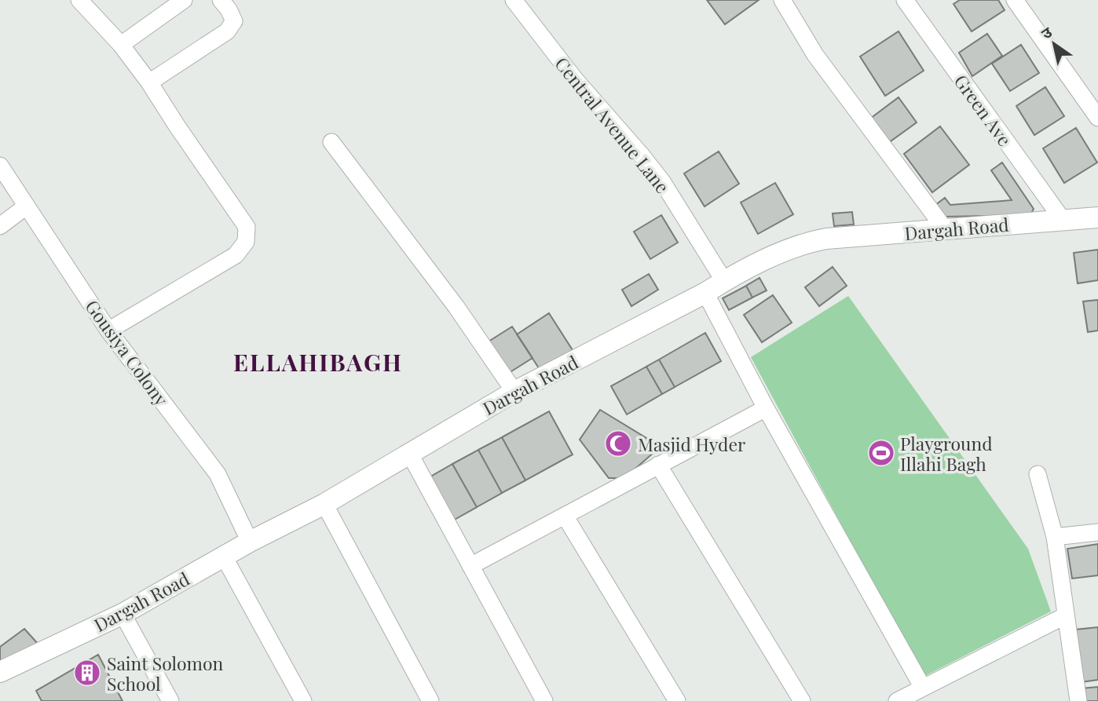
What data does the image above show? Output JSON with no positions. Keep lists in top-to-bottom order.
{
  "streets": {
    "street": [
      "Green Ave",
      "Central Avenue Lane",
      "Dargah Road",
      "Gousiya Colony"
    ]
  },
  "crossings": [
    ["Green Ave", "Dargah Road"],
    ["Central Avenue Lane", "Dargah Road"],
    ["Dargah Road", "Gousiya Colony"]
  ],
  "districts": ["ELLAHIBAGH"],
  "places": {
    "mosque": ["Masjid Hyder"],
    "sports": ["Playground Illahi Bagh"],
    "building": ["Saint Solomon School"]
  },
  "north": "top left"
}
